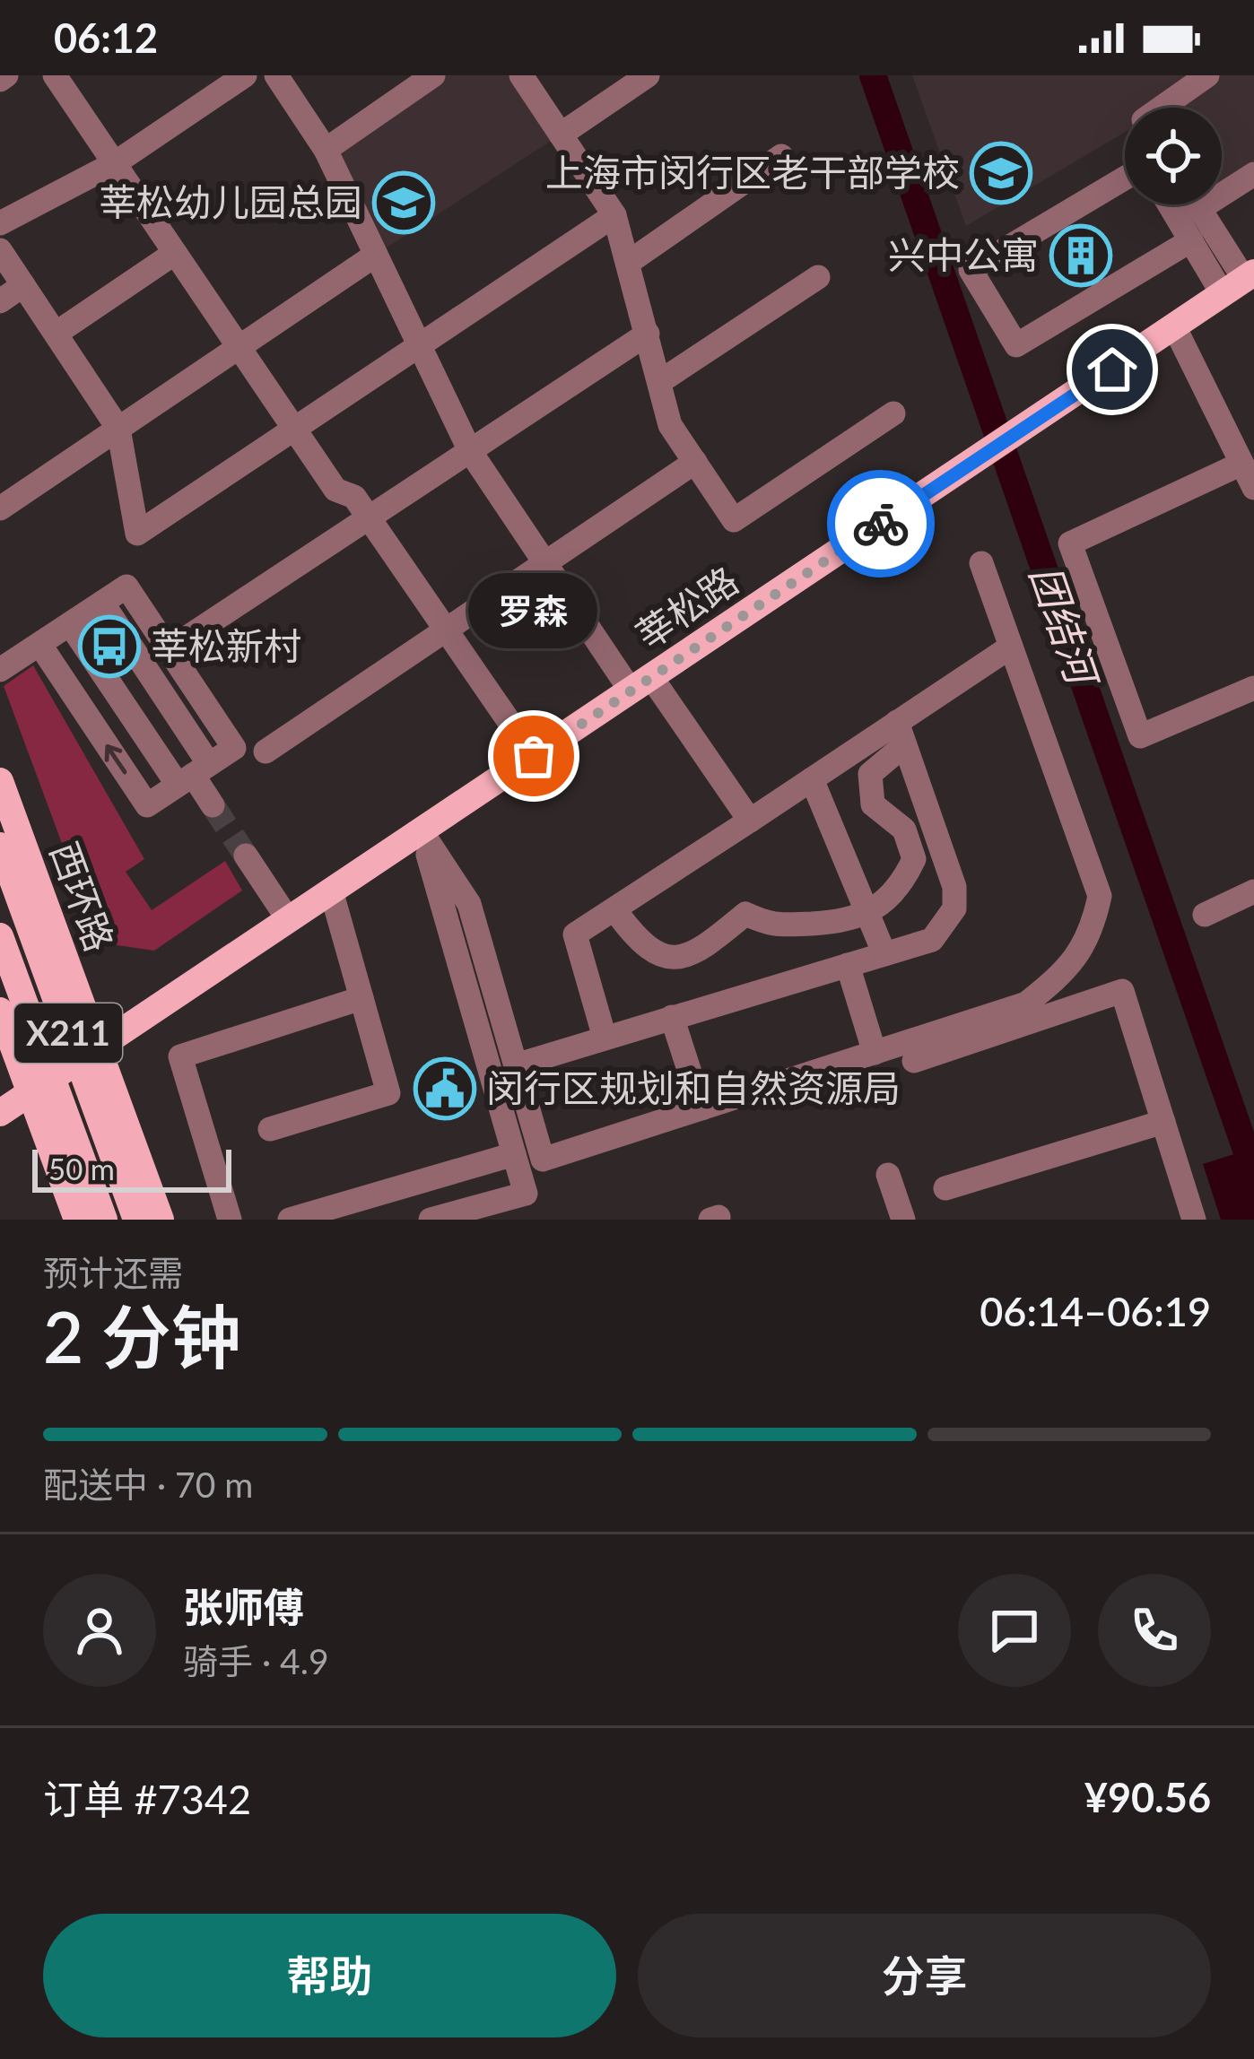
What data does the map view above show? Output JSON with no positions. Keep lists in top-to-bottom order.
{
  "streets": {
    "main road": ["莘松路", "西环路", "X211"]
  },
  "crossings": [
    ["莘松路", "西环路"]
  ],
  "water": ["团结河"],
  "places": {
    "school or university": ["上海市闵行区老干部学校", "莘松幼儿园总园"],
    "building": ["兴中公寓"],
    "bus stop": ["莘松新村"],
    "other": ["罗森"],
    "public building": ["闵行区规划和自然资源局"]
  },
  "scale_bar": "50 m",
  "page": {
    "status": "06:12",
    "bubble": "罗森",
    "scale": "50 m",
    "heading": ["2 分钟", "预计还需", "06:14–06:19"],
    "panel": [
      "张师傅",
      "骑手 · 4.9",
      "订单 #7342",
      "¥90.56"
    ],
    "bar": "配送中 · 70 m",
    "buttons": ["帮助", "分享"]
  }
}
